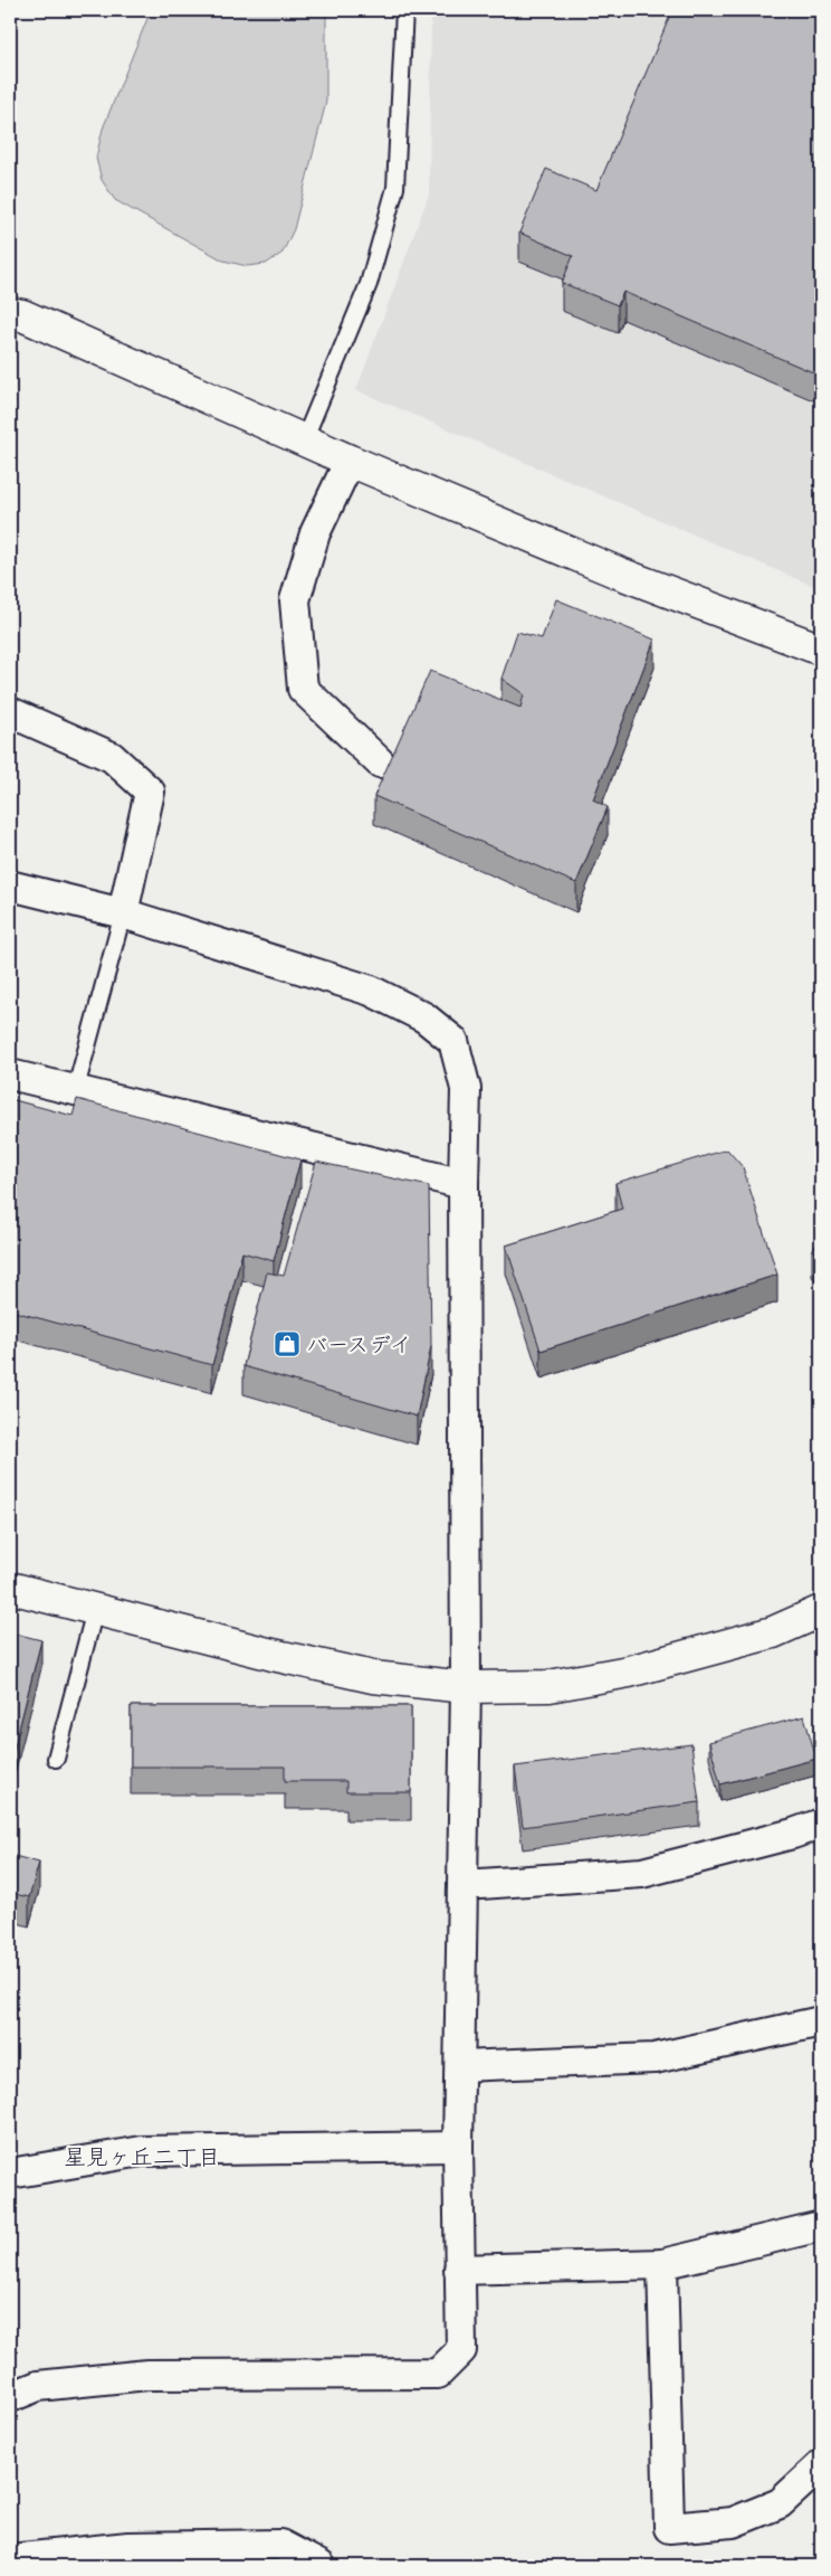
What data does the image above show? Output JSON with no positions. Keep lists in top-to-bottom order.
{
  "districts": ["星見ヶ丘二丁目"],
  "places": {
    "shop": ["バースデイ"]
  }
}
